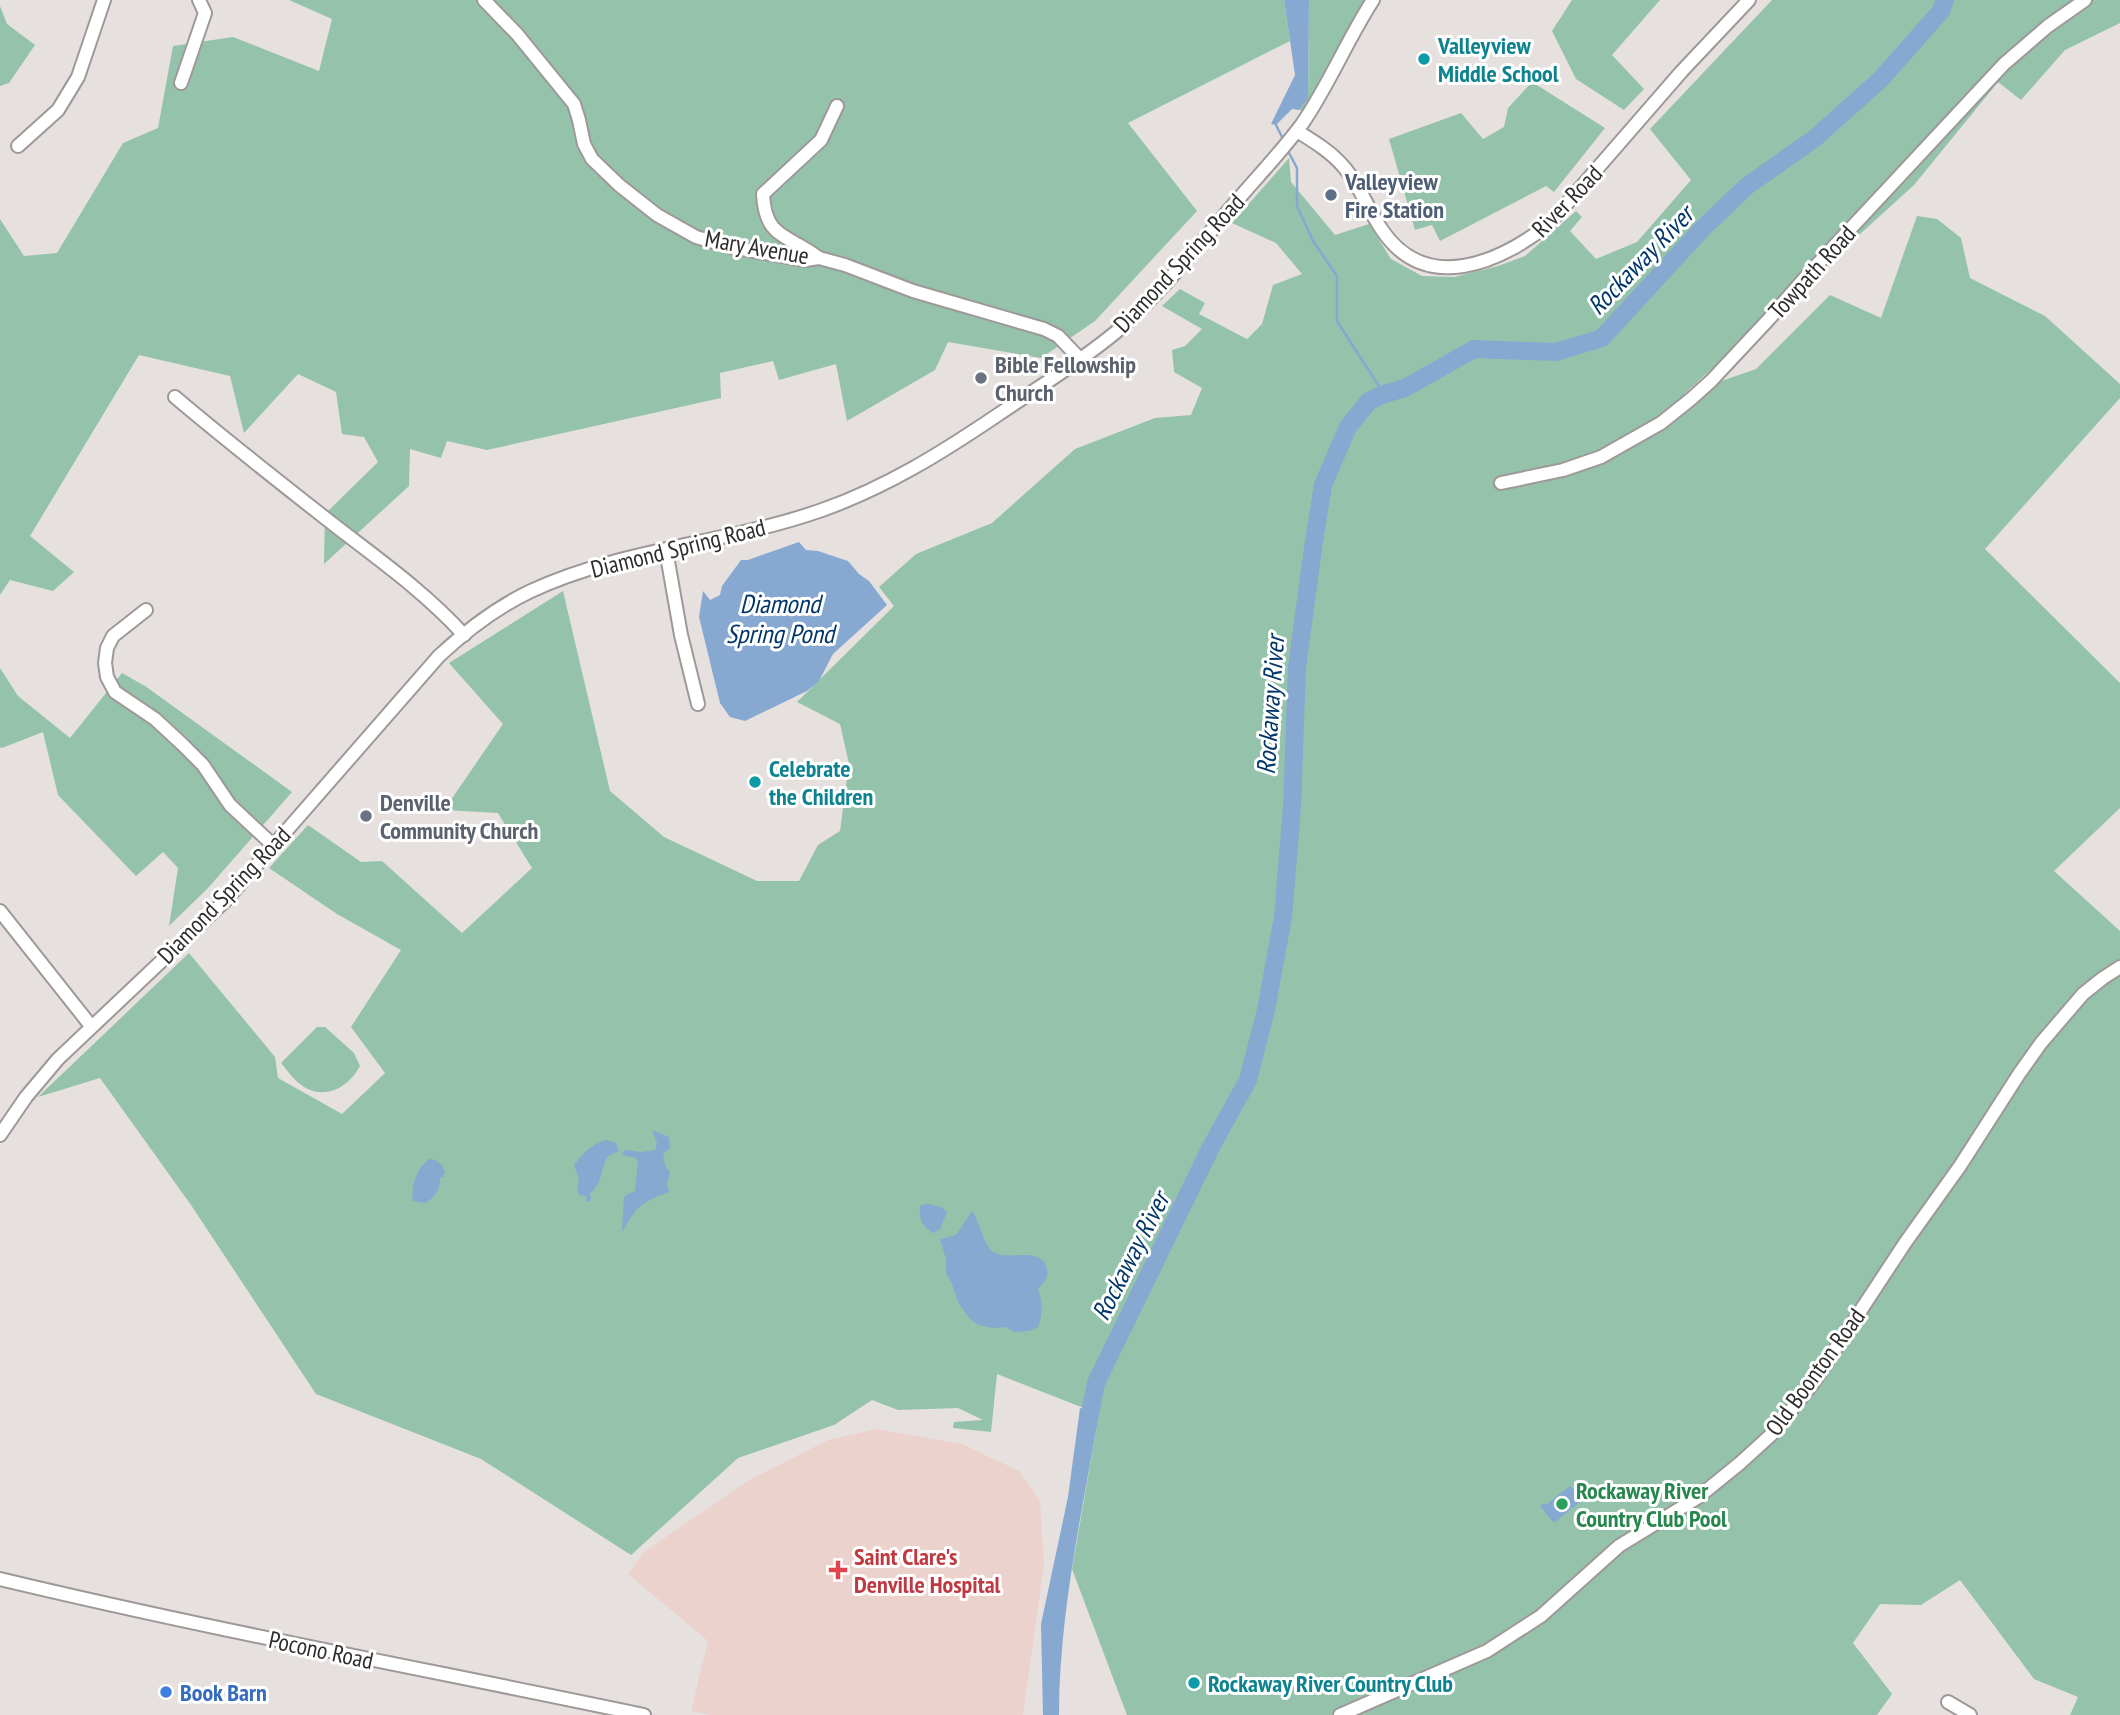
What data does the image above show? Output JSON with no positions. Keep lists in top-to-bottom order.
{
  "streets": {
    "street": [
      "River Road",
      "Mary Avenue",
      "Diamond Spring Road",
      "Towpath Road",
      "Old Boonton Road",
      "Pocono Road"
    ]
  },
  "crossings": [
    ["River Road", "Diamond Spring Road"],
    ["Mary Avenue", "Diamond Spring Road"]
  ],
  "water": ["Rockaway River", "Diamond Spring Pond"],
  "places": {
    "other": [
      "Valleyview Middle School",
      "Valleyview Fire Station",
      "Bible Fellowship Church",
      "Celebrate the Children",
      "Denville Community Church",
      "Rockaway River Country Club Pool",
      "Rockaway River Country Club",
      "Book Barn"
    ],
    "health": ["Saint Clare's Denville Hospital"]
  }
}
